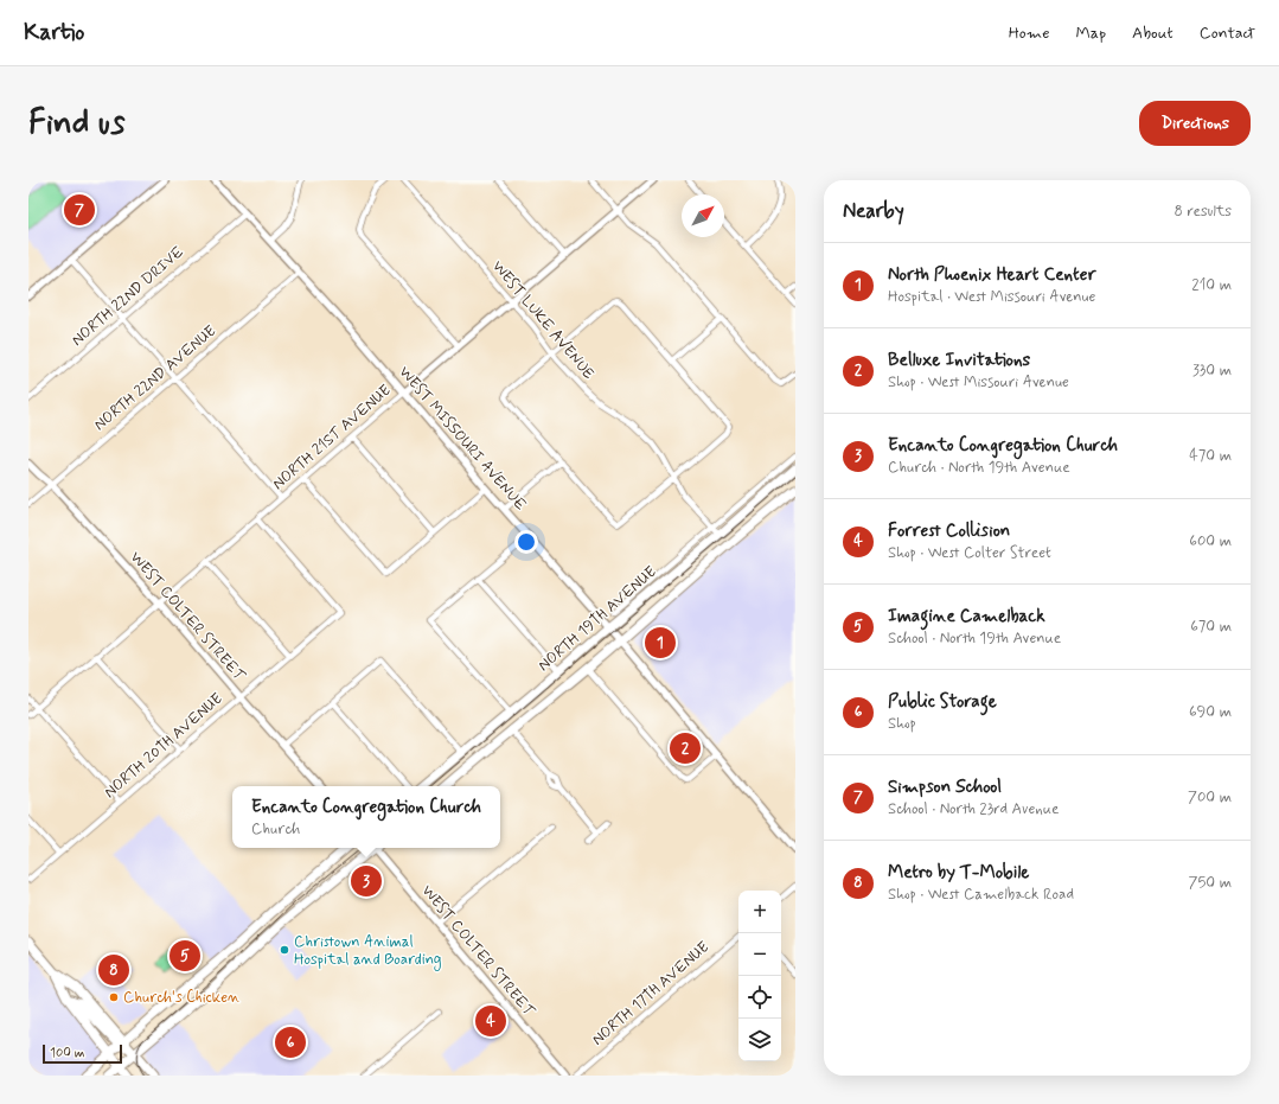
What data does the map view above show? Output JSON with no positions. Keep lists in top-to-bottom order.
{
  "streets": {
    "main road": ["NORTH 19TH AVENUE"],
    "street": [
      "NORTH 22ND DRIVE",
      "WEST LUKE AVENUE",
      "NORTH 22ND AVENUE",
      "NORTH 21ST AVENUE",
      "WEST MISSOURI AVENUE",
      "WEST COLTER STREET",
      "NORTH 20TH AVENUE",
      "NORTH 17TH AVENUE"
    ]
  },
  "crossings": [
    ["NORTH 22ND DRIVE", "WEST MISSOURI AVENUE"],
    ["WEST LUKE AVENUE", "NORTH 21ST AVENUE"],
    ["WEST LUKE AVENUE", "NORTH 19TH AVENUE"],
    ["NORTH 22ND AVENUE", "WEST MISSOURI AVENUE"],
    ["NORTH 22ND AVENUE", "WEST COLTER STREET"],
    ["NORTH 21ST AVENUE", "WEST MISSOURI AVENUE"],
    ["NORTH 21ST AVENUE", "WEST COLTER STREET"],
    ["NORTH 21ST AVENUE", "NORTH 20TH AVENUE"],
    ["WEST MISSOURI AVENUE", "NORTH 19TH AVENUE"],
    ["WEST COLTER STREET", "NORTH 20TH AVENUE"]
  ],
  "places": ["Christown Animal Hospital and Boarding", "Church's Chicken"],
  "scale_bar": "100 m",
  "north": "top right",
  "page": {
    "header": "Kartio",
    "nav": [
      "Home",
      "Map",
      "About",
      "Contact"
    ],
    "buttons": "Directions",
    "title": "Find us",
    "heading": ["Nearby", "8 results"],
    "pins": [
      "7",
      "1",
      "2",
      "3",
      "5",
      "8",
      "4",
      "6"
    ],
    "list": [
      {
        "mark": "1",
        "name": "North Phoenix Heart Center",
        "note": "Hospital · West Missouri Avenue",
        "value": "210 m"
      },
      {
        "mark": "2",
        "name": "Belluxe Invitations",
        "note": "Shop · West Missouri Avenue",
        "value": "330 m"
      },
      {
        "mark": "3",
        "name": "Encanto Congregation Church",
        "note": "Church · North 19th Avenue",
        "value": "470 m"
      },
      {
        "mark": "4",
        "name": "Forrest Collision",
        "note": "Shop · West Colter Street",
        "value": "600 m"
      },
      {
        "mark": "5",
        "name": "Imagine Camelback",
        "note": "School · North 19th Avenue",
        "value": "670 m"
      },
      {
        "mark": "6",
        "name": "Public Storage",
        "note": "Shop",
        "value": "690 m"
      },
      {
        "mark": "7",
        "name": "Simpson School",
        "note": "School · North 23rd Avenue",
        "value": "700 m"
      },
      {
        "mark": "8",
        "name": "Metro by T-Mobile",
        "note": "Shop · West Camelback Road",
        "value": "750 m"
      }
    ],
    "popup": ["Encanto Congregation Church", "Church"],
    "map_buttons": ["+", "−"],
    "scale": "100 m"
  }
}
